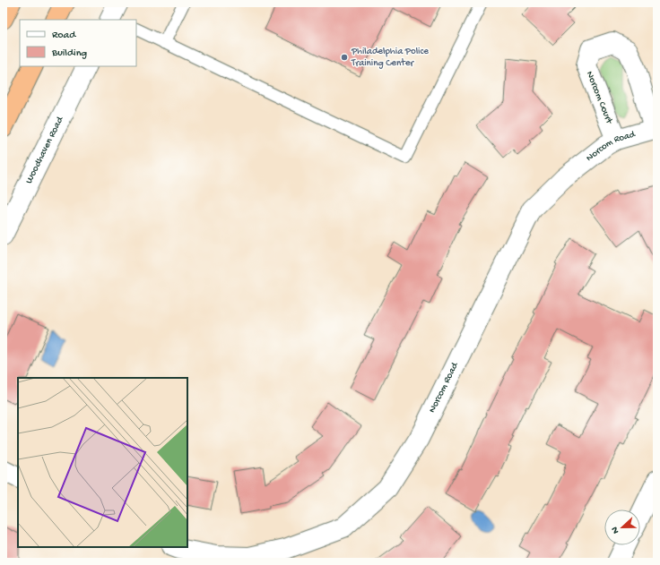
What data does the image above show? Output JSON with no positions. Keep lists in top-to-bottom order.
{
  "streets": {
    "street": ["Norcom Court", "Norcom Road", "Woodhaven Road"]
  },
  "crossings": [
    ["Norcom Court", "Norcom Road"]
  ],
  "places": ["Philadelphia Police Training Center"],
  "legend": ["Road", "Building"],
  "north": "left"
}
